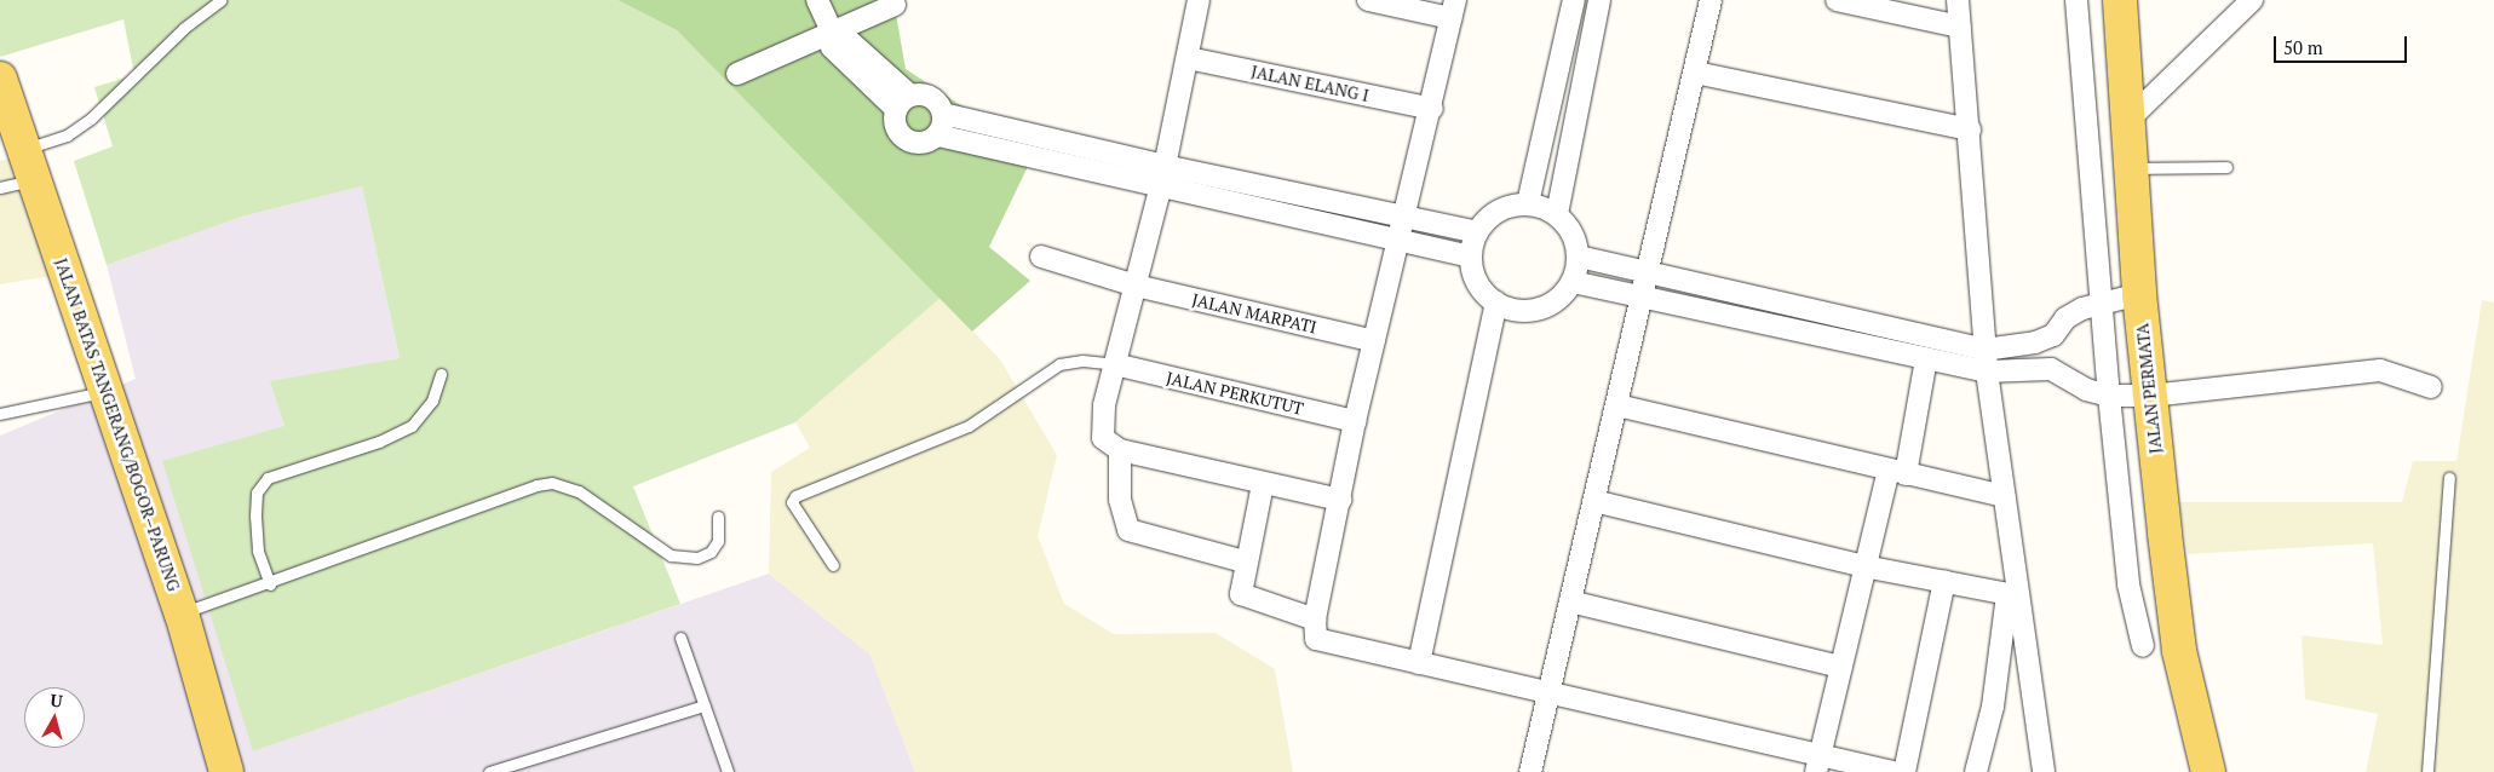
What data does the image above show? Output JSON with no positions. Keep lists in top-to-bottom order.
{
  "streets": {
    "main road": ["JALAN PERMATA", "JALAN BATAS TANGERANG/BOGOR–PARUNG"],
    "street": ["JALAN ELANG I", "JALAN MARPATI", "JALAN PERKUTUT"]
  },
  "scale_bar": "50 m",
  "north": "top"
}
